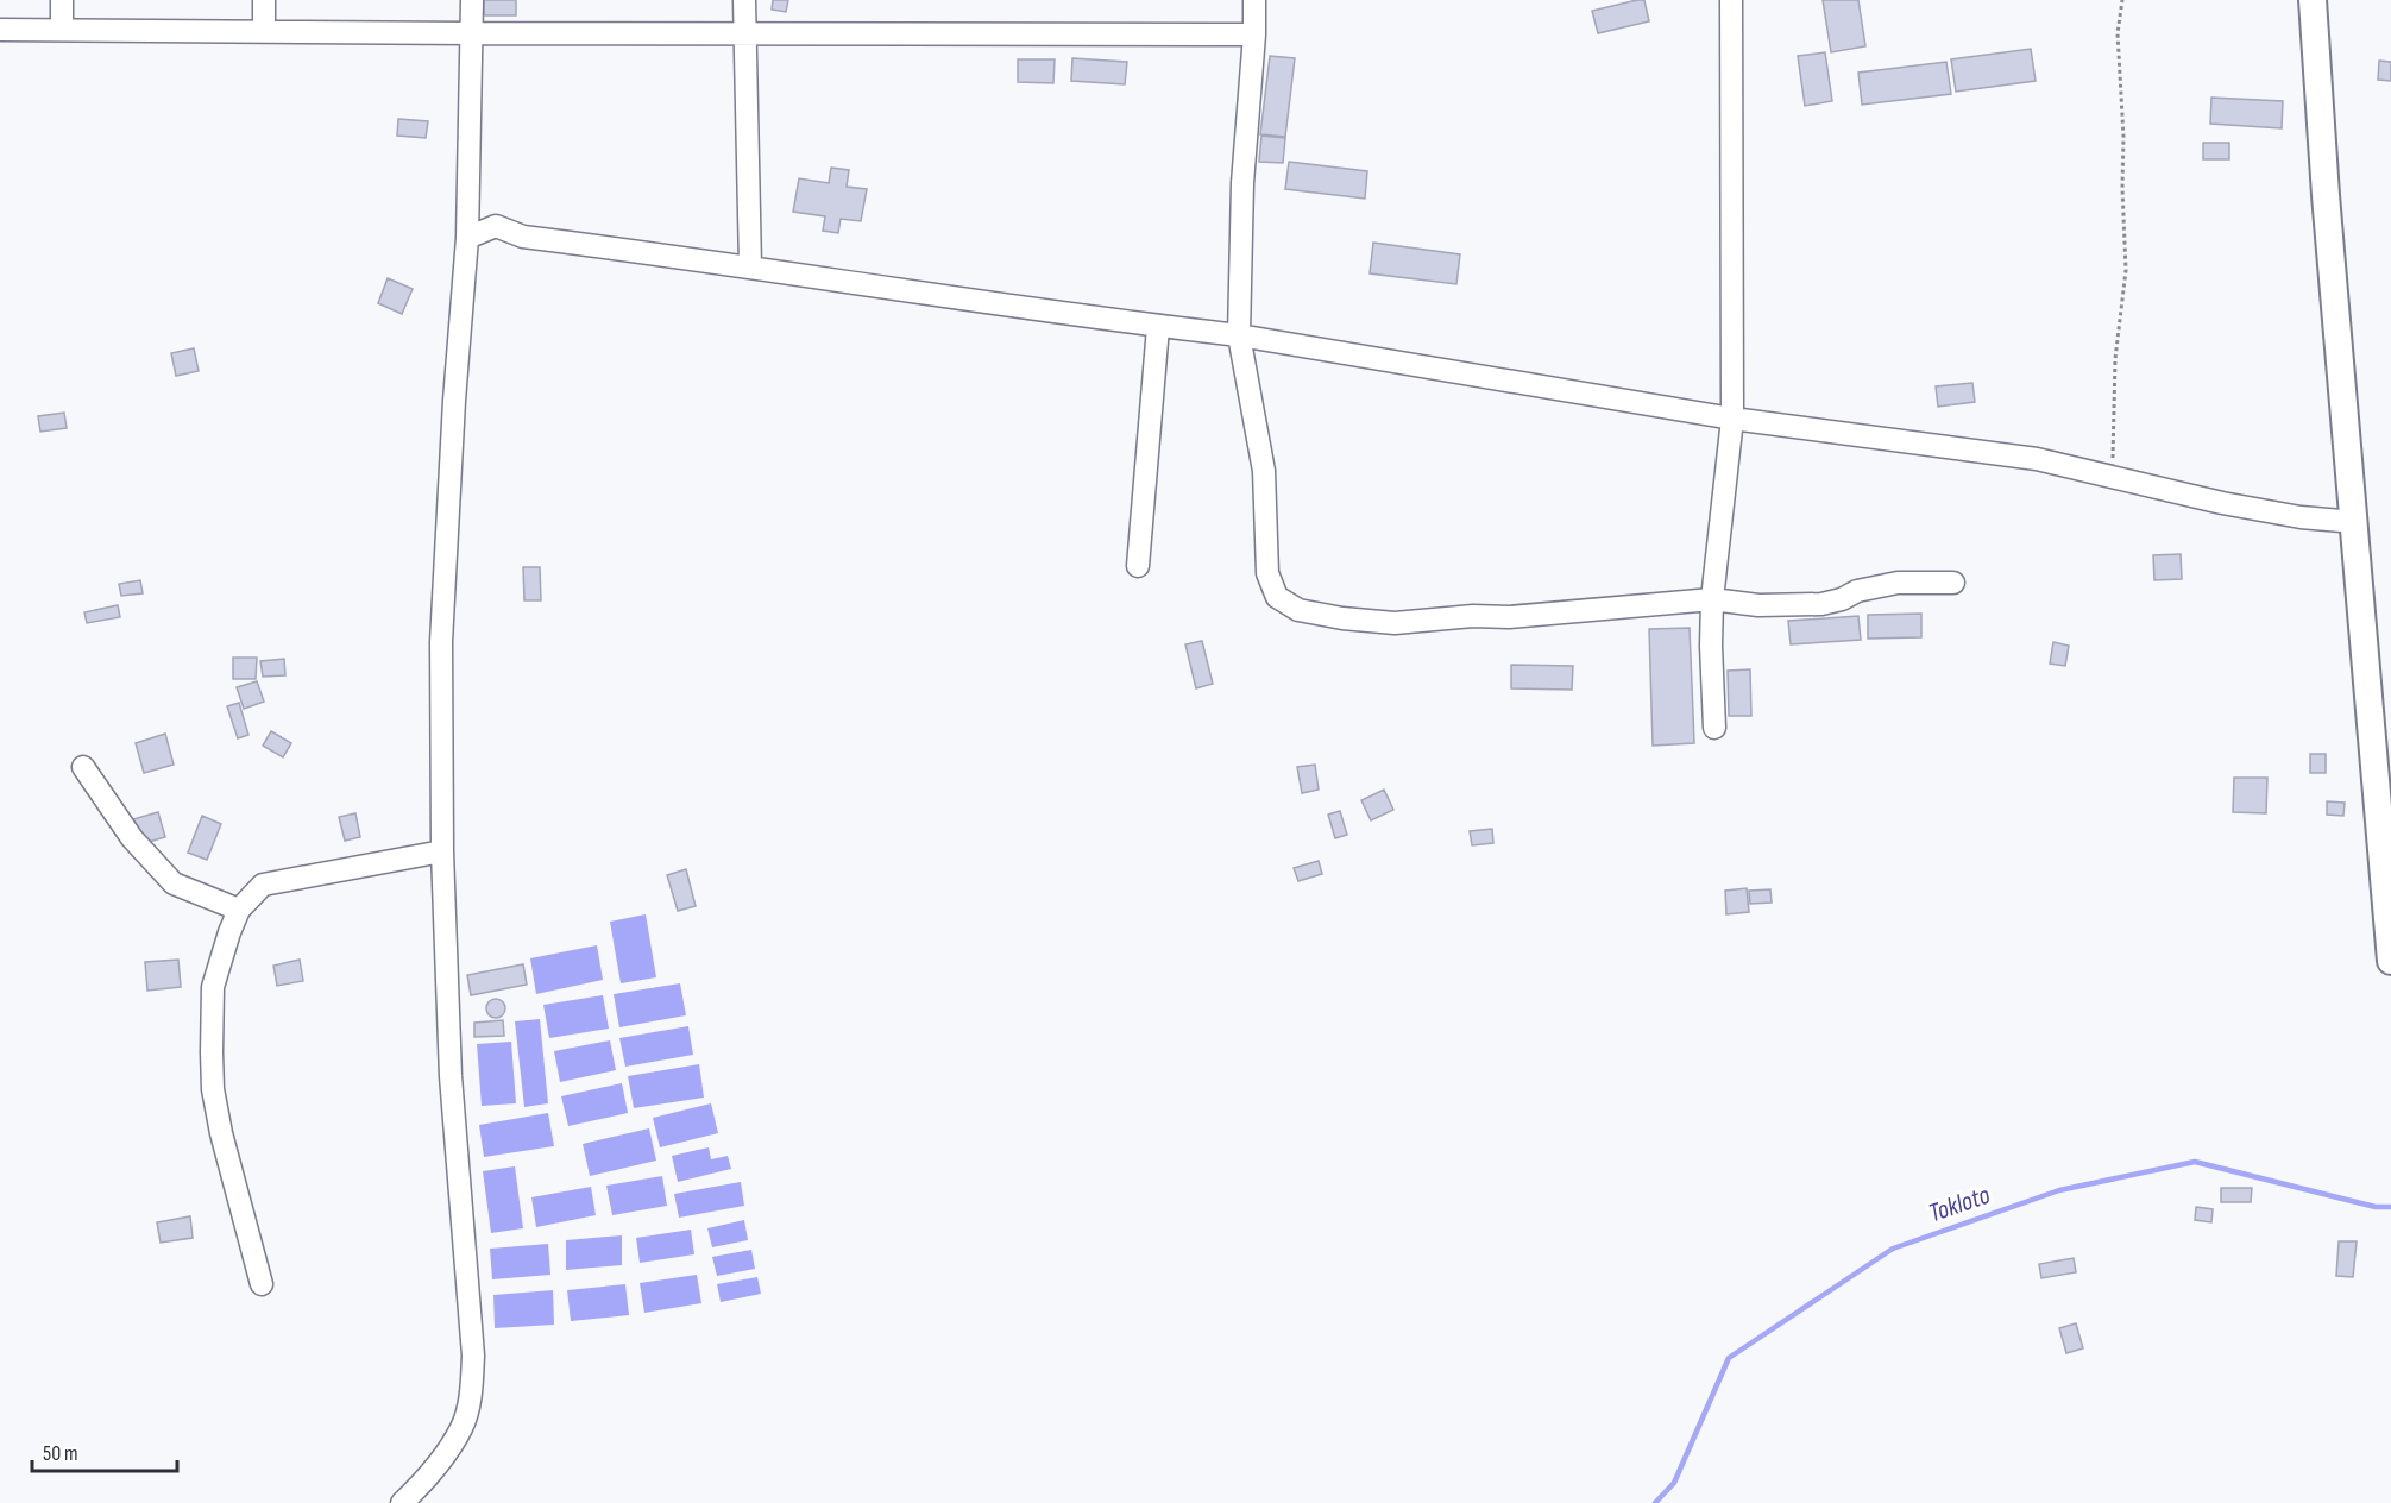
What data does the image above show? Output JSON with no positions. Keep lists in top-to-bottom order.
{
  "water": ["Tokloto"],
  "scale_bar": "50 m"
}
